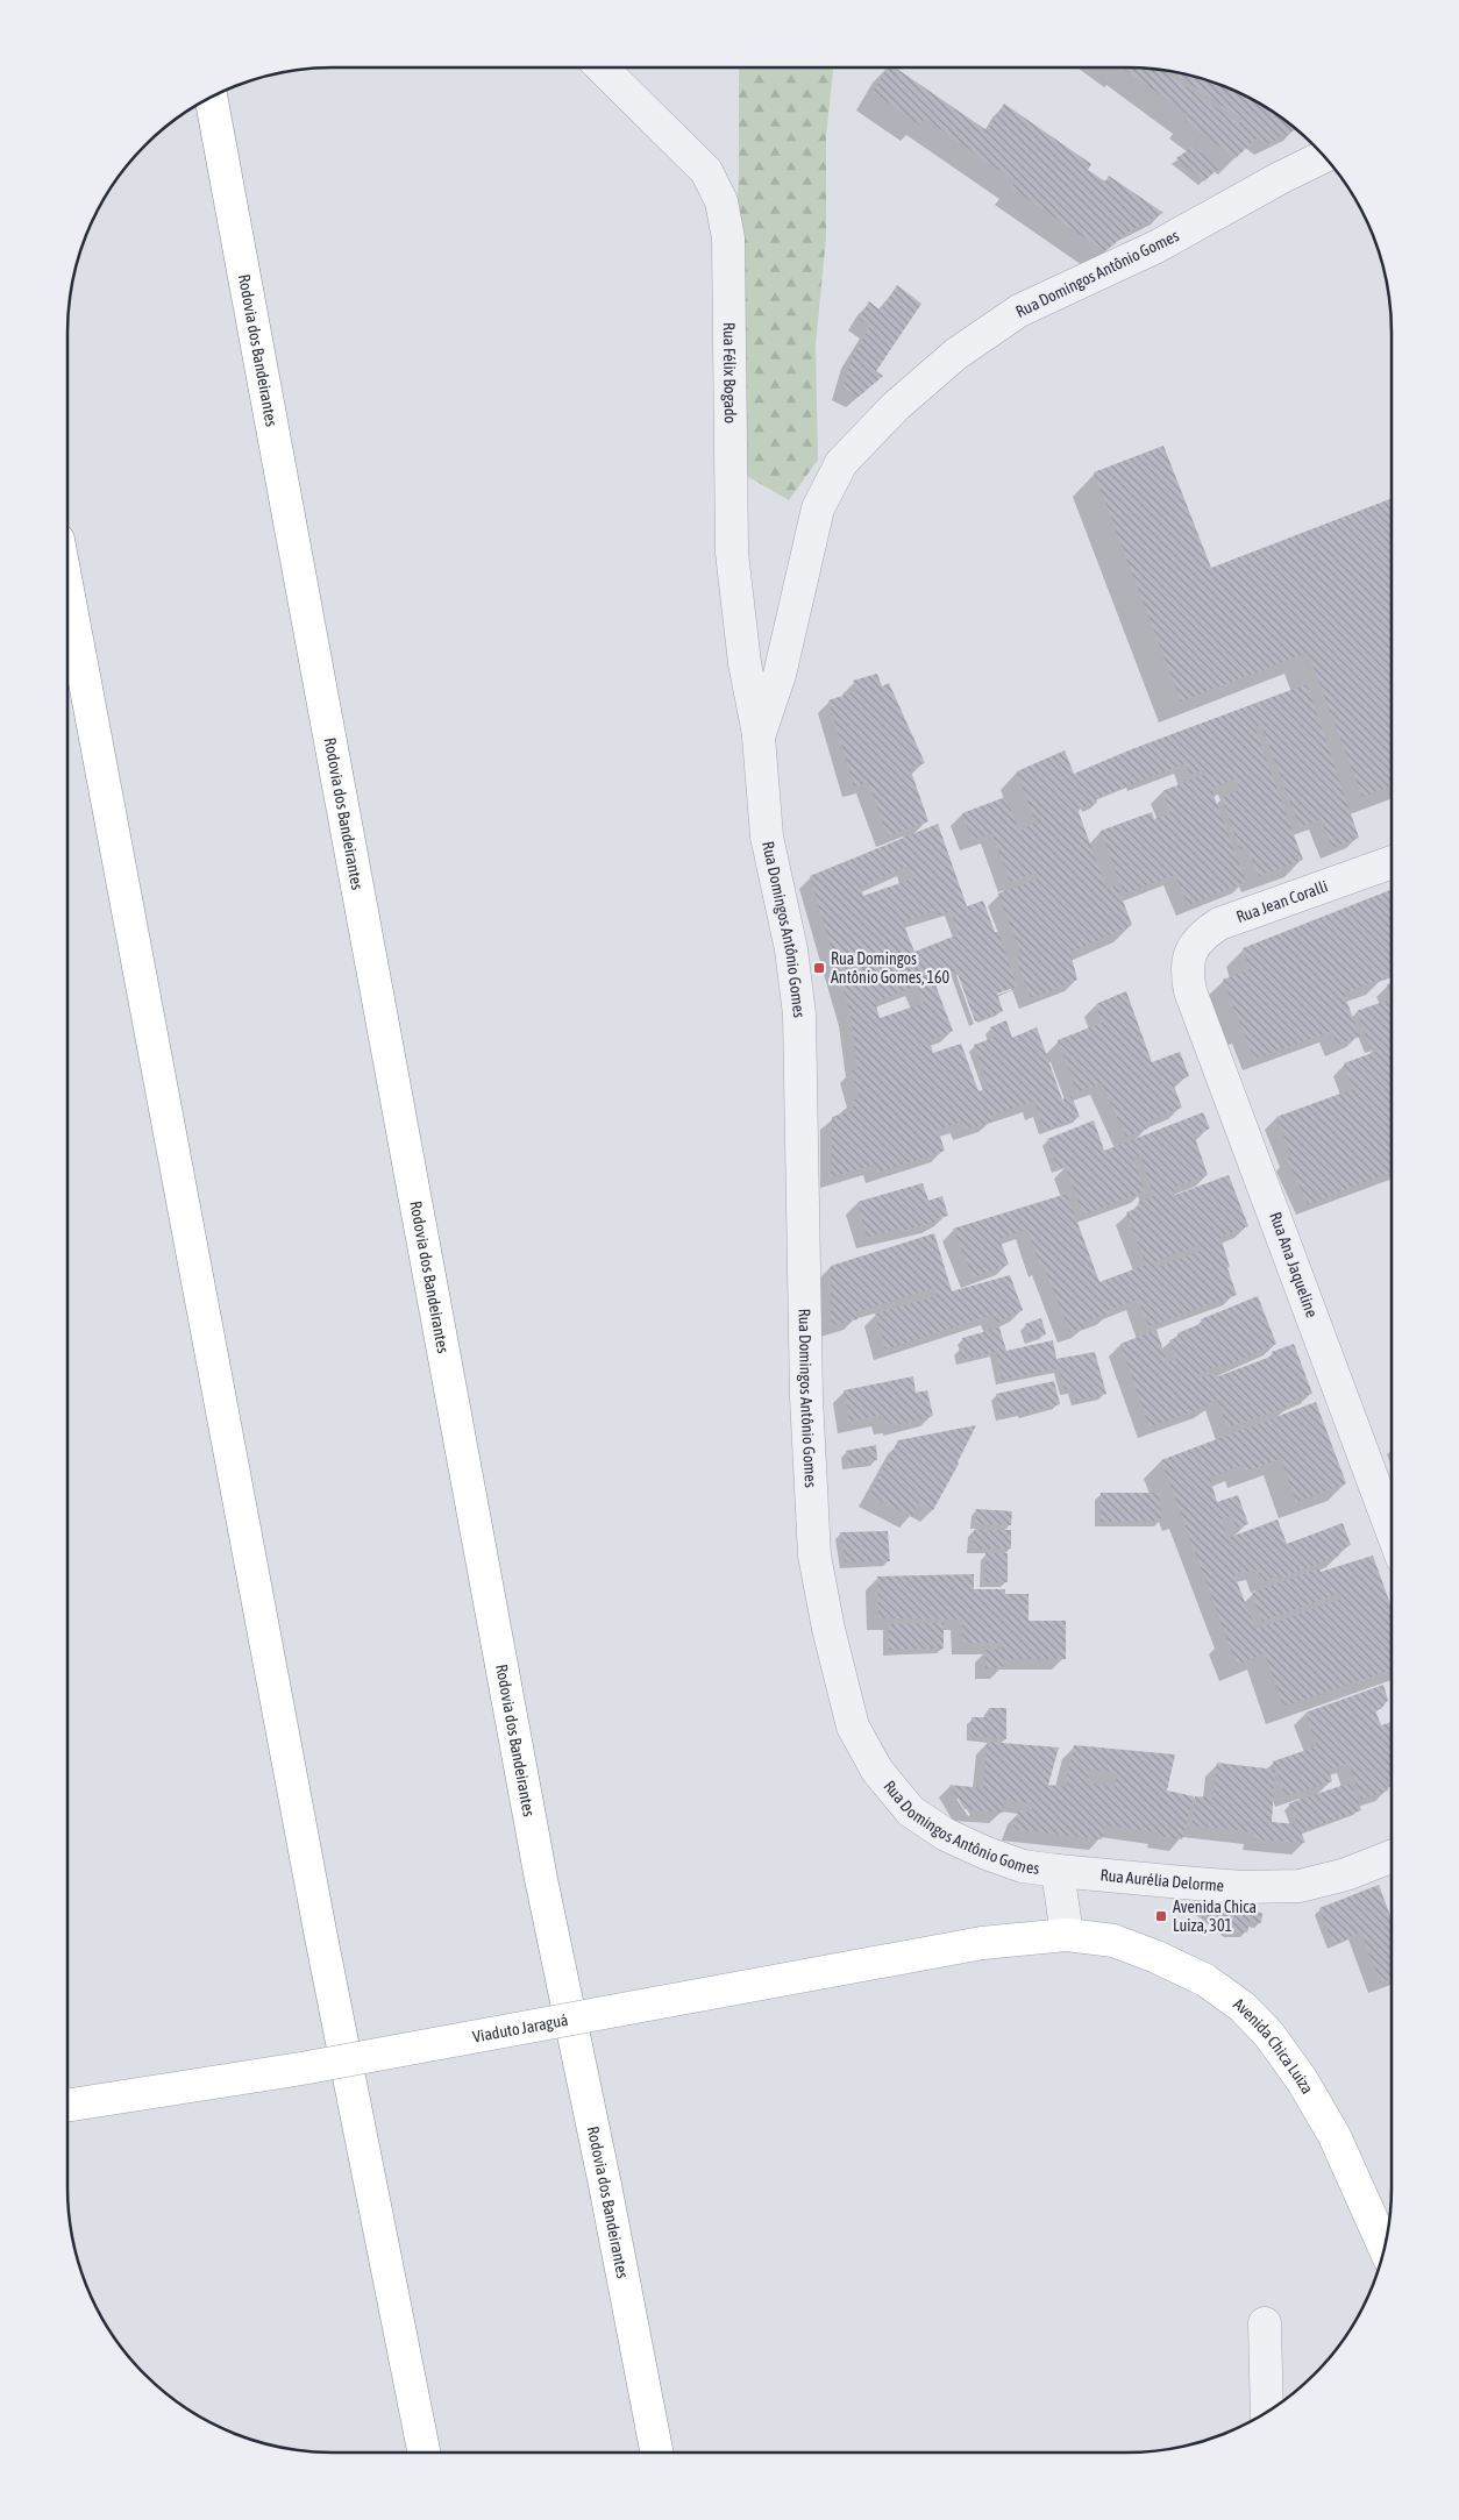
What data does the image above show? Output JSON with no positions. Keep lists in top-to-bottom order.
{
  "streets": {
    "main road": ["Rodovia dos Bandeirantes", "Viaduto Jaraguá", "Avenida Chica Luiza"],
    "street": [
      "Rua Domingos Antônio Gomes",
      "Rua Félix Bogado",
      "Rua Jean Coralli",
      "Rua Ana Jaqueline",
      "Rua Aurélia Delorme"
    ]
  },
  "crossings": [
    ["Rua Domingos Antônio Gomes", "Rua Félix Bogado"],
    ["Rua Domingos Antônio Gomes", "Rua Aurélia Delorme"],
    ["Rua Jean Coralli", "Rua Ana Jaqueline"],
    ["Viaduto Jaraguá", "Avenida Chica Luiza"]
  ],
  "places": {
    "transit": ["Rua Domingos Antônio Gomes, 160", "Avenida Chica Luiza, 301"]
  }
}
